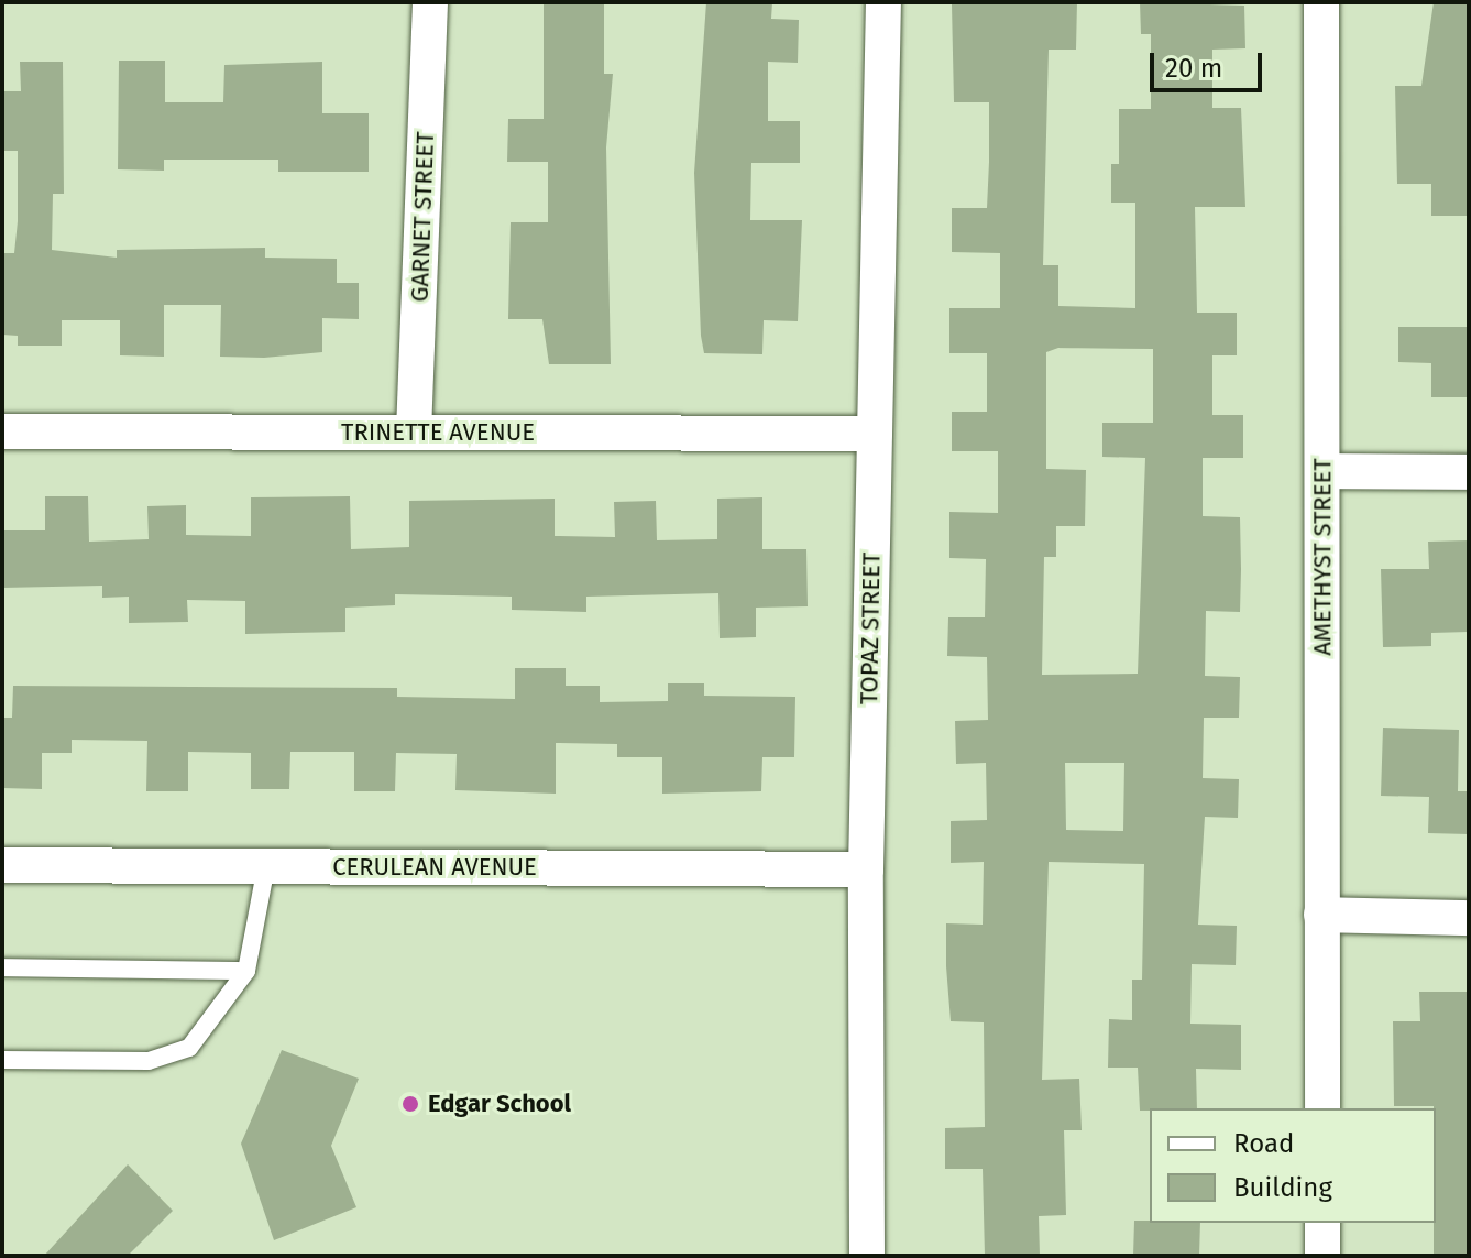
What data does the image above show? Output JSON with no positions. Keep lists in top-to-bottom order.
{
  "streets": {
    "street": [
      "GARNET STREET",
      "TRINETTE AVENUE",
      "AMETHYST STREET",
      "TOPAZ STREET",
      "CERULEAN AVENUE"
    ]
  },
  "crossings": [
    ["GARNET STREET", "TRINETTE AVENUE"],
    ["TRINETTE AVENUE", "TOPAZ STREET"],
    ["TOPAZ STREET", "CERULEAN AVENUE"]
  ],
  "places": ["Edgar School"],
  "legend": ["Road", "Building"],
  "scale_bar": "20 m"
}
